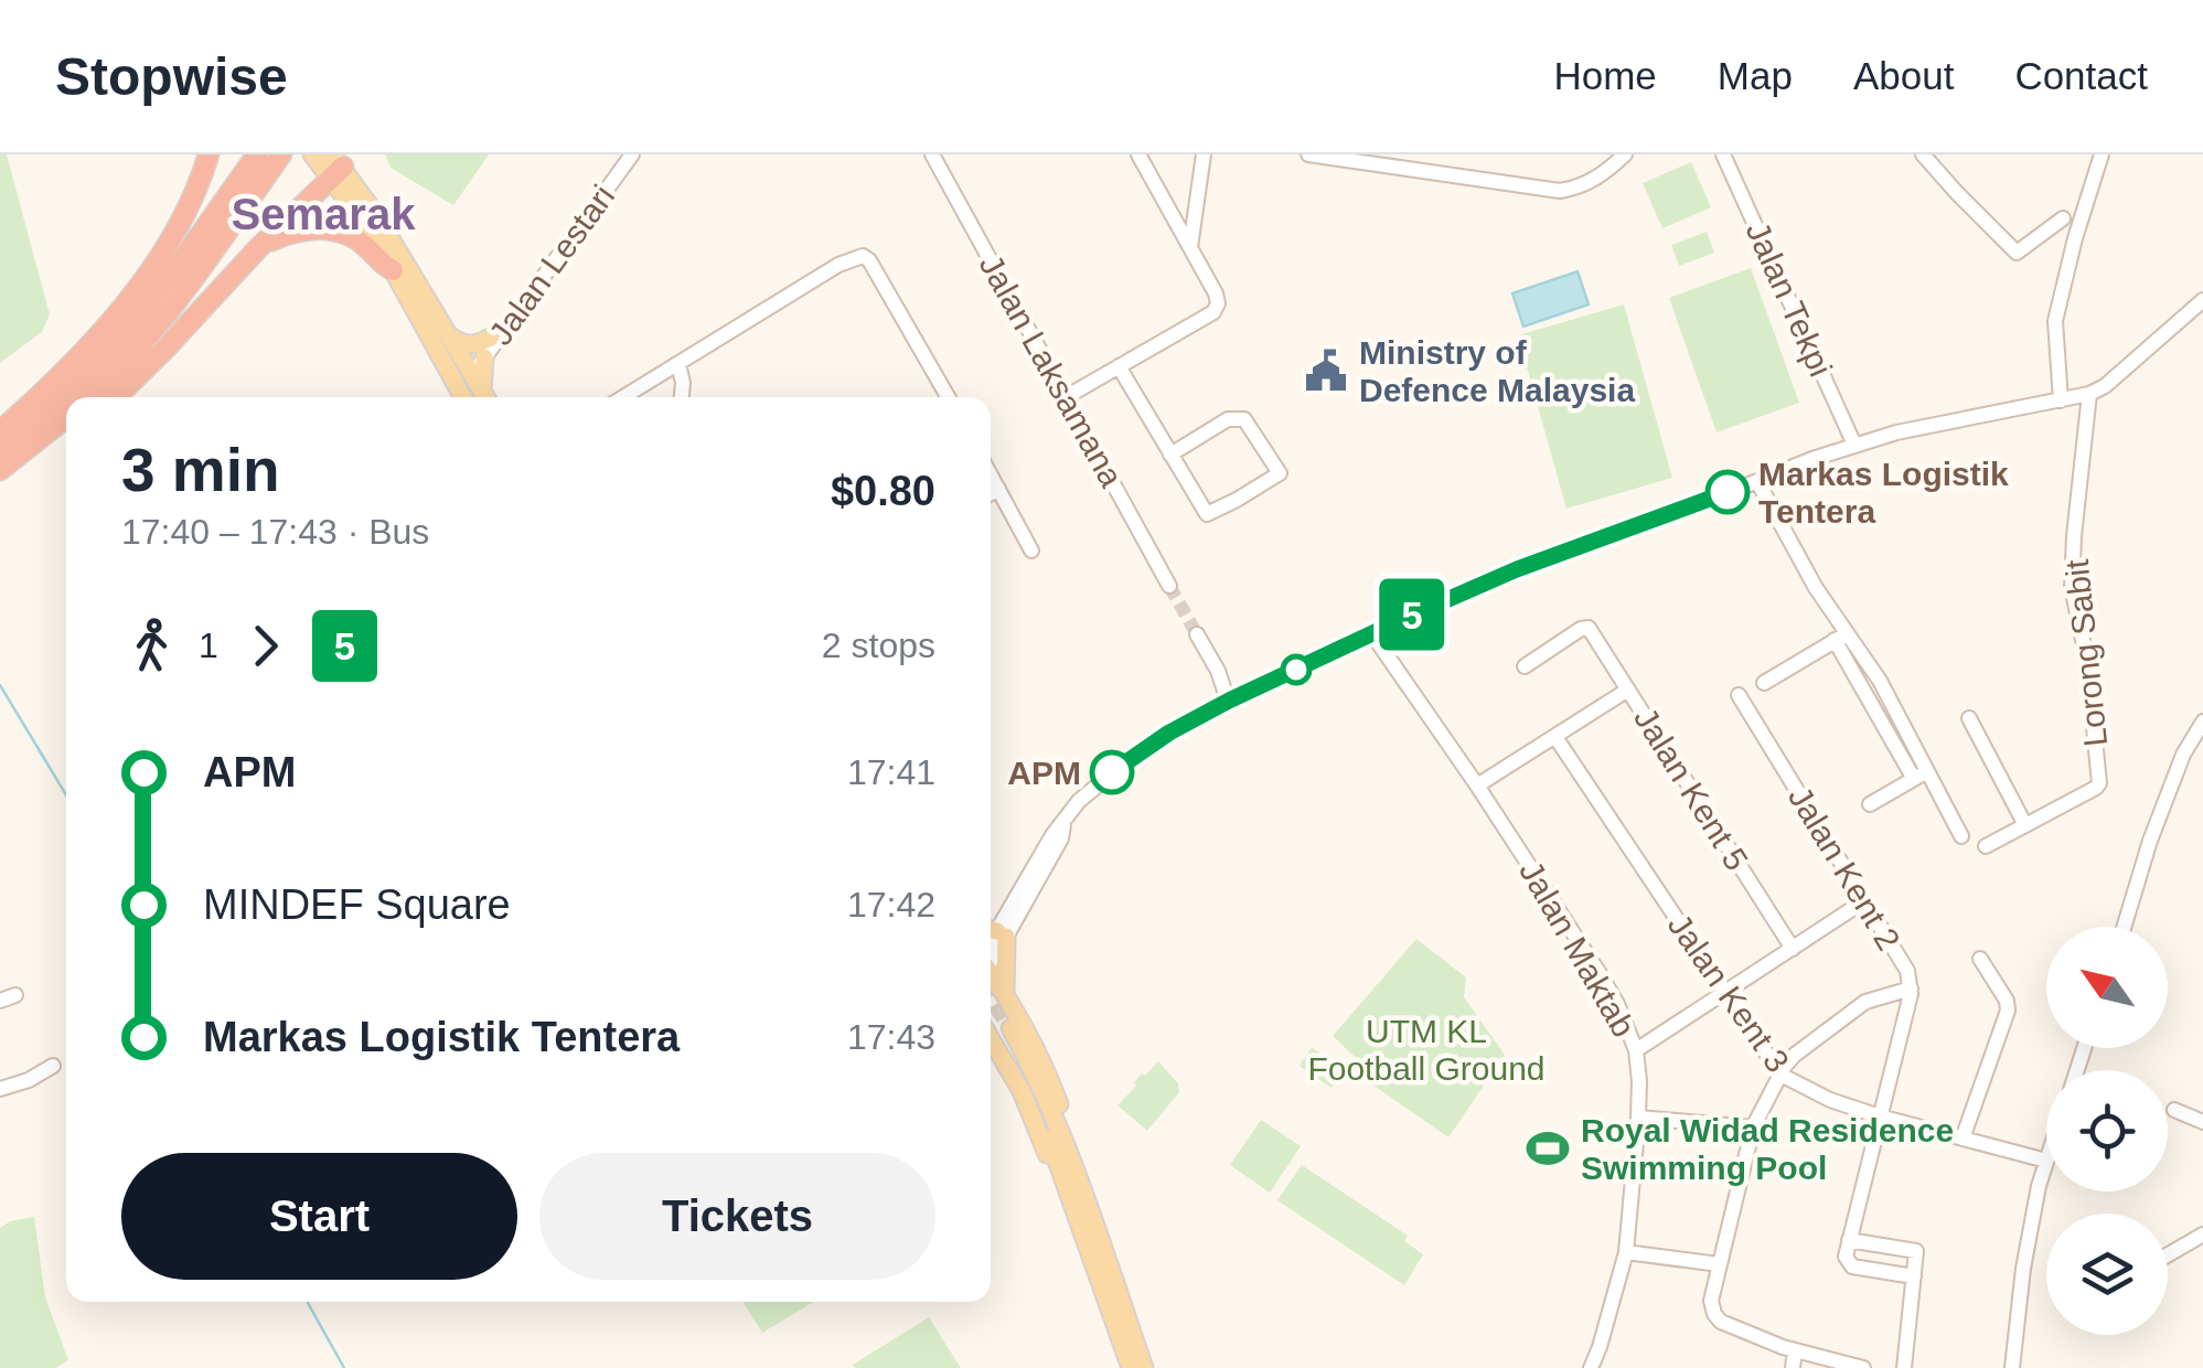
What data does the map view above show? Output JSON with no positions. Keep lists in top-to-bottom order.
{
  "streets": {
    "street": [
      "Jalan Lestari",
      "Jalan Tekpi",
      "Jalan Laksamana",
      "Lorong Sabit",
      "Jalan Kent 5",
      "Jalan Kent 2",
      "Jalan Maktab",
      "Jalan Kent 3"
    ]
  },
  "crossings": [
    ["Jalan Kent 2", "Jalan Kent 3"]
  ],
  "districts": ["Semarak"],
  "parks": ["UTM KL Football Ground"],
  "places": {
    "public building": ["Ministry of Defence Malaysia"],
    "other": ["Markas Logistik Tentera", "APM"],
    "sports": ["Royal Widad Residence Swimming Pool"]
  },
  "lines": ["bus line 5"],
  "north": "top left",
  "page": {
    "header": "Stopwise",
    "nav": [
      "Home",
      "Map",
      "About",
      "Contact"
    ],
    "on_map": "5",
    "heading": ["3 min", "17:40 – 17:43 · Bus", "$0.80"],
    "legs": ["1", "5", "2 stops"],
    "list": [
      {
        "name": "APM",
        "value": "17:41"
      },
      {
        "name": "MINDEF Square",
        "value": "17:42"
      },
      {
        "name": "Markas Logistik Tentera",
        "value": "17:43"
      }
    ],
    "buttons": ["Start", "Tickets"]
  }
}
